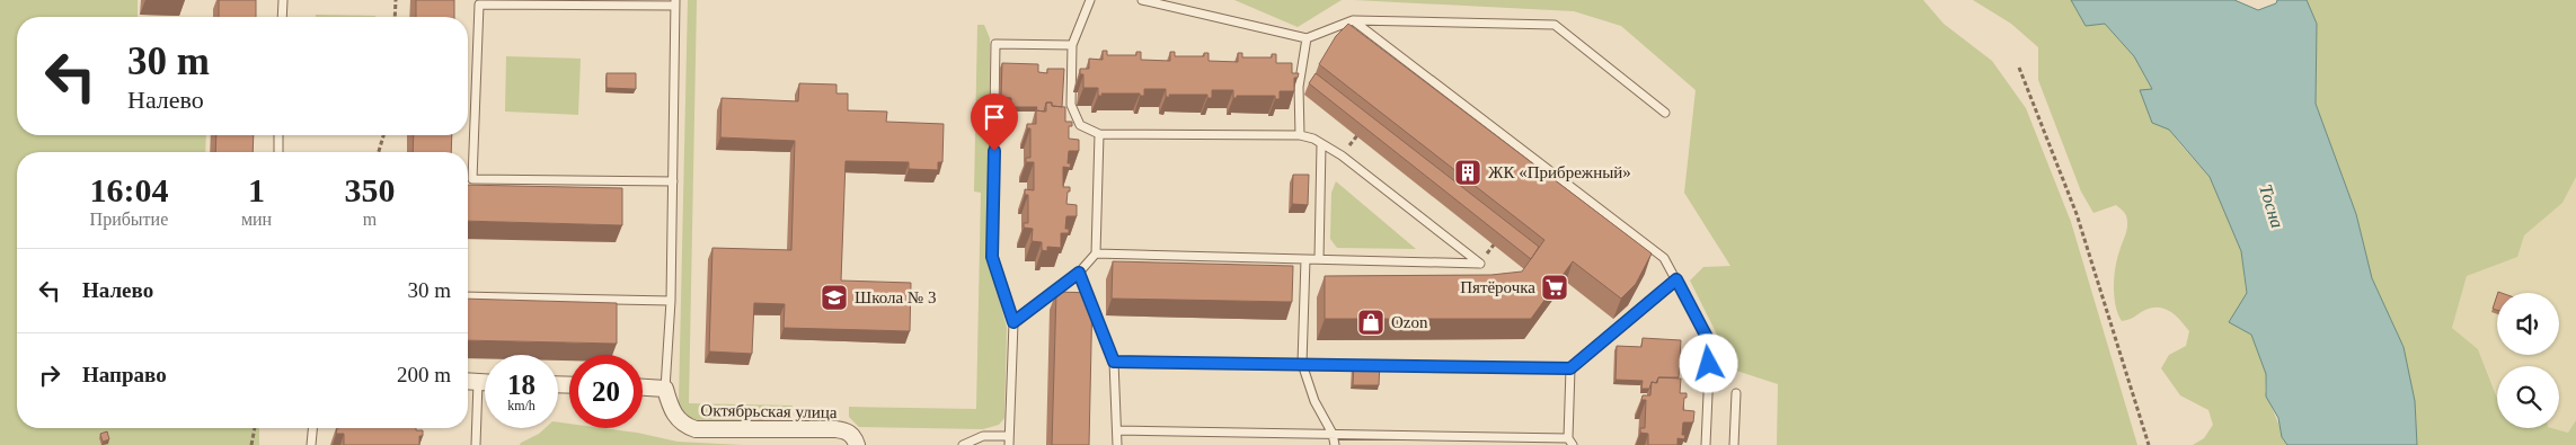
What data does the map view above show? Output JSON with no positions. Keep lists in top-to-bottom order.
{
  "streets": {
    "street": ["Октябрьская улица"]
  },
  "water": ["Тосна"],
  "places": {
    "building": ["ЖК «Прибрежный»"],
    "supermarket": ["Пятёрочка"],
    "school or university": ["Школа № 3"],
    "shop": ["Ozon"]
  },
  "page": {
    "turn": ["30 m", "Налево"],
    "eta": [
      "16:04",
      "Прибытие",
      "1",
      "мин",
      "350",
      "m"
    ],
    "list": [
      {
        "name": "Налево",
        "value": "30 m"
      },
      {
        "name": "Направо",
        "value": "200 m"
      }
    ],
    "speed": "18 km/h",
    "limit": "20"
  }
}
